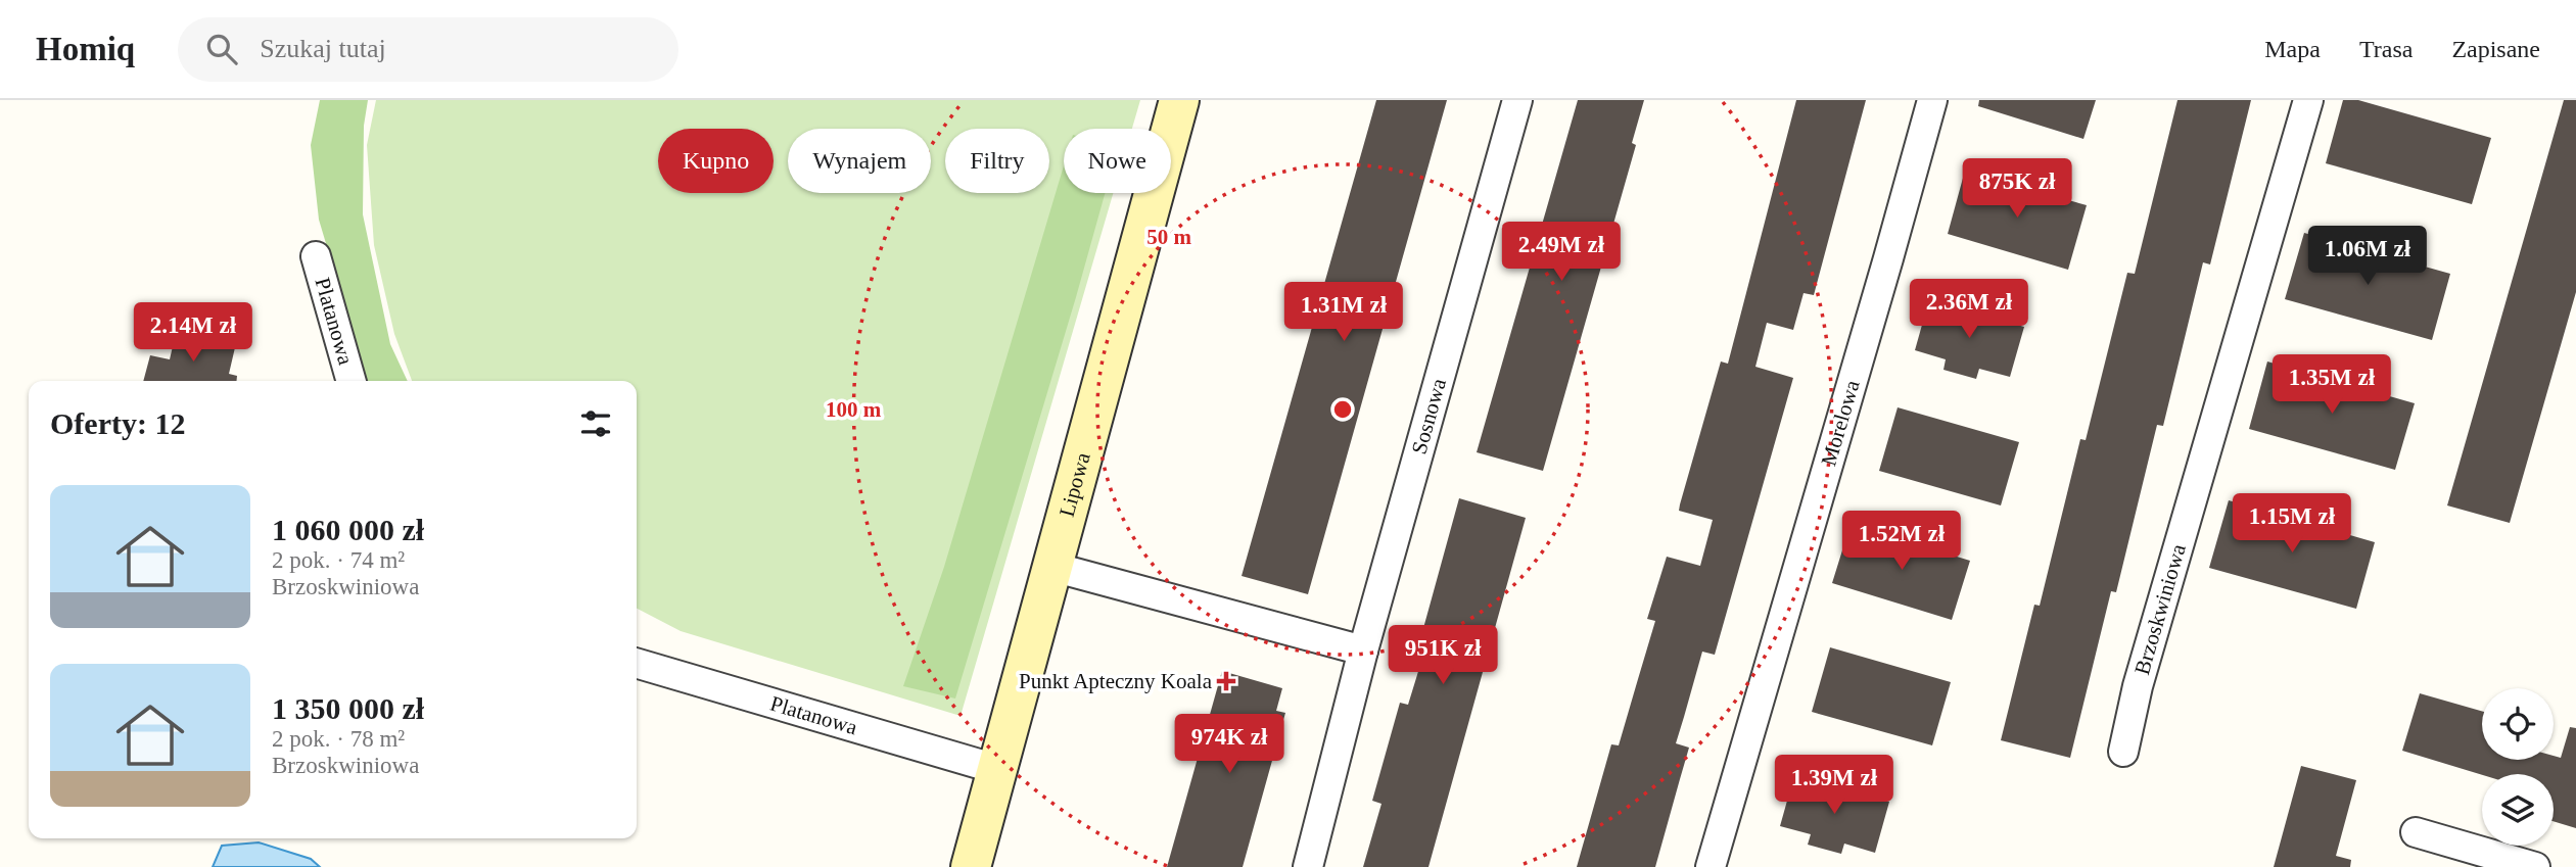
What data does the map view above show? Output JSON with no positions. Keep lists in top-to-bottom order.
{
  "streets": {
    "street": [
      "Platanowa",
      "Sosnowa",
      "Morelowa",
      "Lipowa",
      "Brzoskwiniowa"
    ]
  },
  "crossings": [
    ["Platanowa", "Lipowa"]
  ],
  "places": {
    "health": ["Punkt Apteczny Koala"]
  },
  "page": {
    "header": "Homiq",
    "search": "Szukaj tutaj",
    "nav": ["Mapa", "Trasa", "Zapisane"],
    "chip": [
      "Kupno",
      "Wynajem",
      "Filtry",
      "Nowe"
    ],
    "price": [
      "875K zł",
      "2.49M zł",
      "1.06M zł",
      "2.36M zł",
      "1.31M zł",
      "2.14M zł",
      "1.35M zł",
      "1.15M zł",
      "1.52M zł",
      "951K zł",
      "974K zł",
      "1.39M zł"
    ],
    "heading": "Oferty: 12",
    "list": [
      {
        "name": "1 060 000 zł",
        "note": "2 pok. · 74 m² · Brzoskwiniowa"
      },
      {
        "name": "1 350 000 zł",
        "note": "2 pok. · 78 m² · Brzoskwiniowa"
      }
    ]
  },
  "rings": ["50 m", "100 m"]
}
